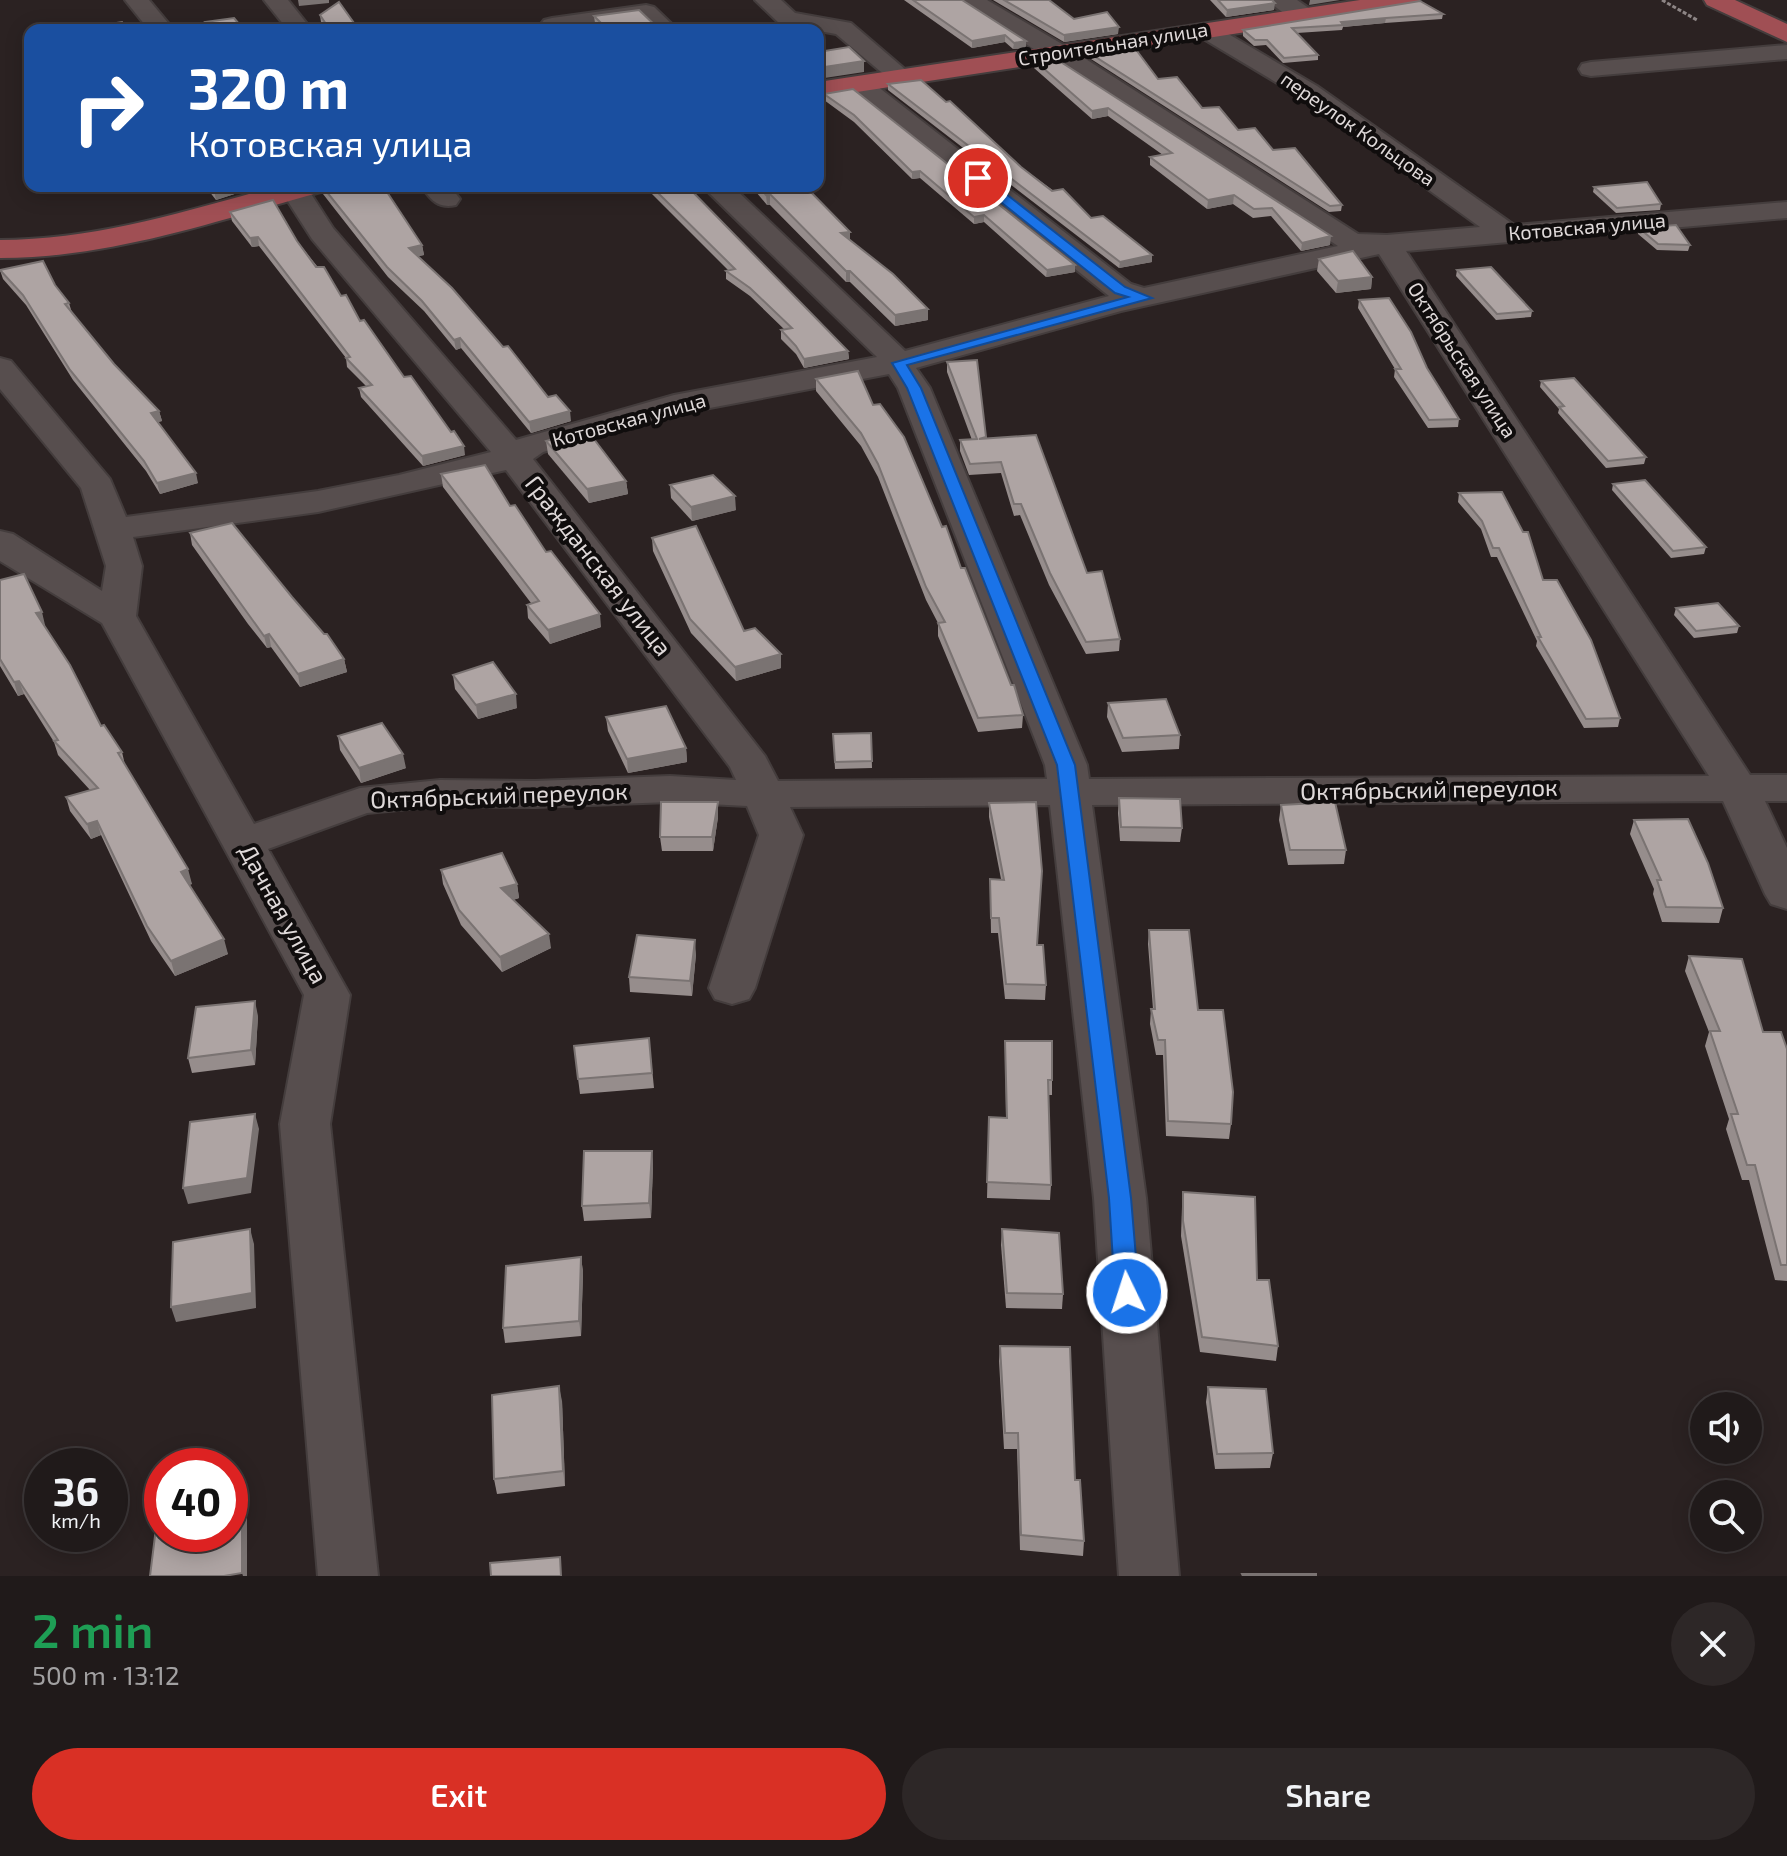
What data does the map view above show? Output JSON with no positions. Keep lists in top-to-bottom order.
{
  "streets": {
    "main road": ["Строительная улица"],
    "street": [
      "переулок Кольцова",
      "Котовская улица",
      "Октябрьская улица",
      "Гражданская улица",
      "Октябрьский переулок",
      "Дачная улица"
    ]
  },
  "crossings": [
    ["Строительная улица", "переулок Кольцова"],
    ["переулок Кольцова", "Котовская улица"],
    ["Котовская улица", "Октябрьская улица"],
    ["Котовская улица", "Гражданская улица"],
    ["Октябрьская улица", "Октябрьский переулок"],
    ["Гражданская улица", "Октябрьский переулок"],
    ["Октябрьский переулок", "Дачная улица"]
  ],
  "page": {
    "turn": ["320 m", "Котовская улица"],
    "speed": "36 km/h",
    "limit": "40",
    "heading": ["2 min", "500 m · 13:12"],
    "buttons": ["Exit", "Share"]
  }
}
